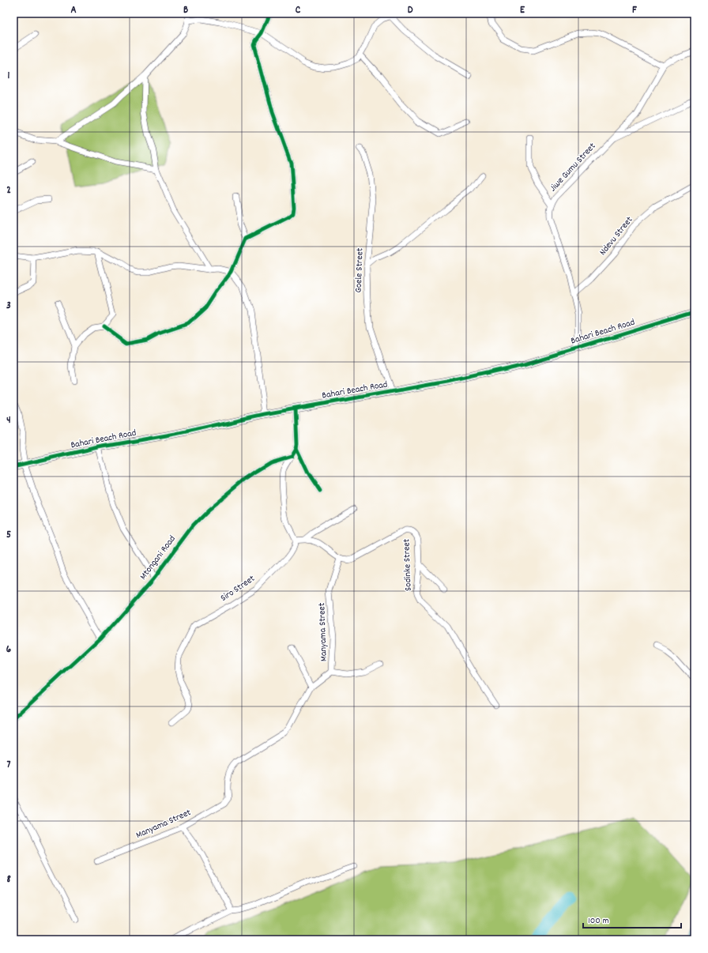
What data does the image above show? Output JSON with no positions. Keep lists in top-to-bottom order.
{
  "streets": {
    "street": [
      "Jiwe Gumu Street",
      "Ndevu Street",
      "Goele Street",
      "Bahari Beach Road",
      "Mtongani Road",
      "Sodinke Street",
      "Siro Street",
      "Manyama Street"
    ]
  },
  "crossings": [
    ["Jiwe Gumu Street", "Ndevu Street"],
    ["Jiwe Gumu Street", "Bahari Beach Road"],
    ["Goele Street", "Bahari Beach Road"],
    ["Sodinke Street", "Manyama Street"]
  ],
  "scale_bar": "100 m",
  "grid": {
    "columns": [
      "A",
      "B",
      "C",
      "D",
      "E",
      "F"
    ],
    "rows": [
      "1",
      "2",
      "3",
      "4",
      "5",
      "6",
      "7",
      "8"
    ]
  }
}
